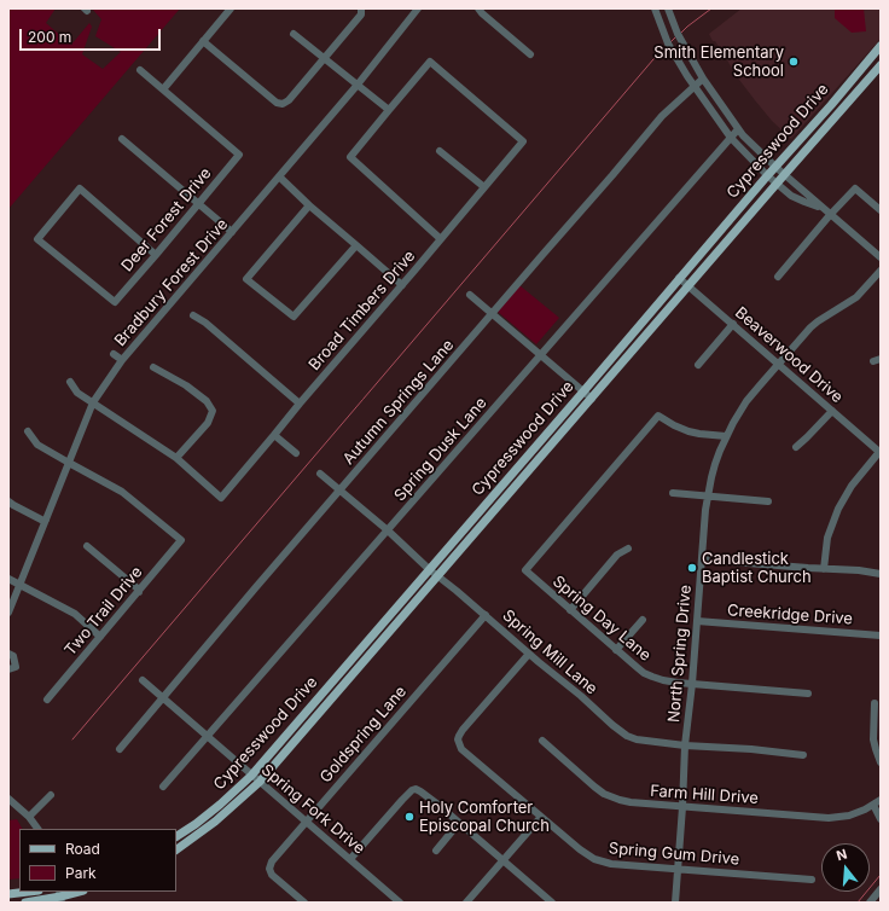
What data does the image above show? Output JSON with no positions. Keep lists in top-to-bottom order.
{
  "streets": {
    "main road": ["Cypresswood Drive"],
    "street": [
      "Deer Forest Drive",
      "Bradbury Forest Drive",
      "Broad Timbers Drive",
      "Beaverwood Drive",
      "Autumn Springs Lane",
      "Spring Dusk Lane",
      "Two Trail Drive",
      "Creekridge Drive",
      "Spring Day Lane",
      "Spring Mill Lane",
      "North Spring Drive",
      "Goldspring Lane",
      "Farm Hill Drive",
      "Spring Fork Drive",
      "Spring Gum Drive"
    ]
  },
  "crossings": [
    ["Cypresswood Drive", "Beaverwood Drive"],
    ["Cypresswood Drive", "Spring Mill Lane"],
    ["Cypresswood Drive", "Spring Fork Drive"],
    ["Bradbury Forest Drive", "Two Trail Drive"],
    ["Beaverwood Drive", "North Spring Drive"],
    ["Autumn Springs Lane", "Spring Mill Lane"],
    ["Autumn Springs Lane", "Spring Fork Drive"],
    ["Spring Dusk Lane", "Spring Mill Lane"],
    ["Spring Dusk Lane", "Spring Fork Drive"],
    ["Creekridge Drive", "North Spring Drive"],
    ["Spring Day Lane", "North Spring Drive"],
    ["Spring Mill Lane", "North Spring Drive"],
    ["Spring Mill Lane", "Goldspring Lane"],
    ["Spring Mill Lane", "Spring Gum Drive"],
    ["North Spring Drive", "Farm Hill Drive"],
    ["North Spring Drive", "Spring Gum Drive"],
    ["Goldspring Lane", "Spring Fork Drive"]
  ],
  "places": ["Smith Elementary School", "Candlestick Baptist Church", "Holy Comforter Episcopal Church"],
  "legend": ["Road", "Park"],
  "scale_bar": "200 m",
  "north": "top"
}
